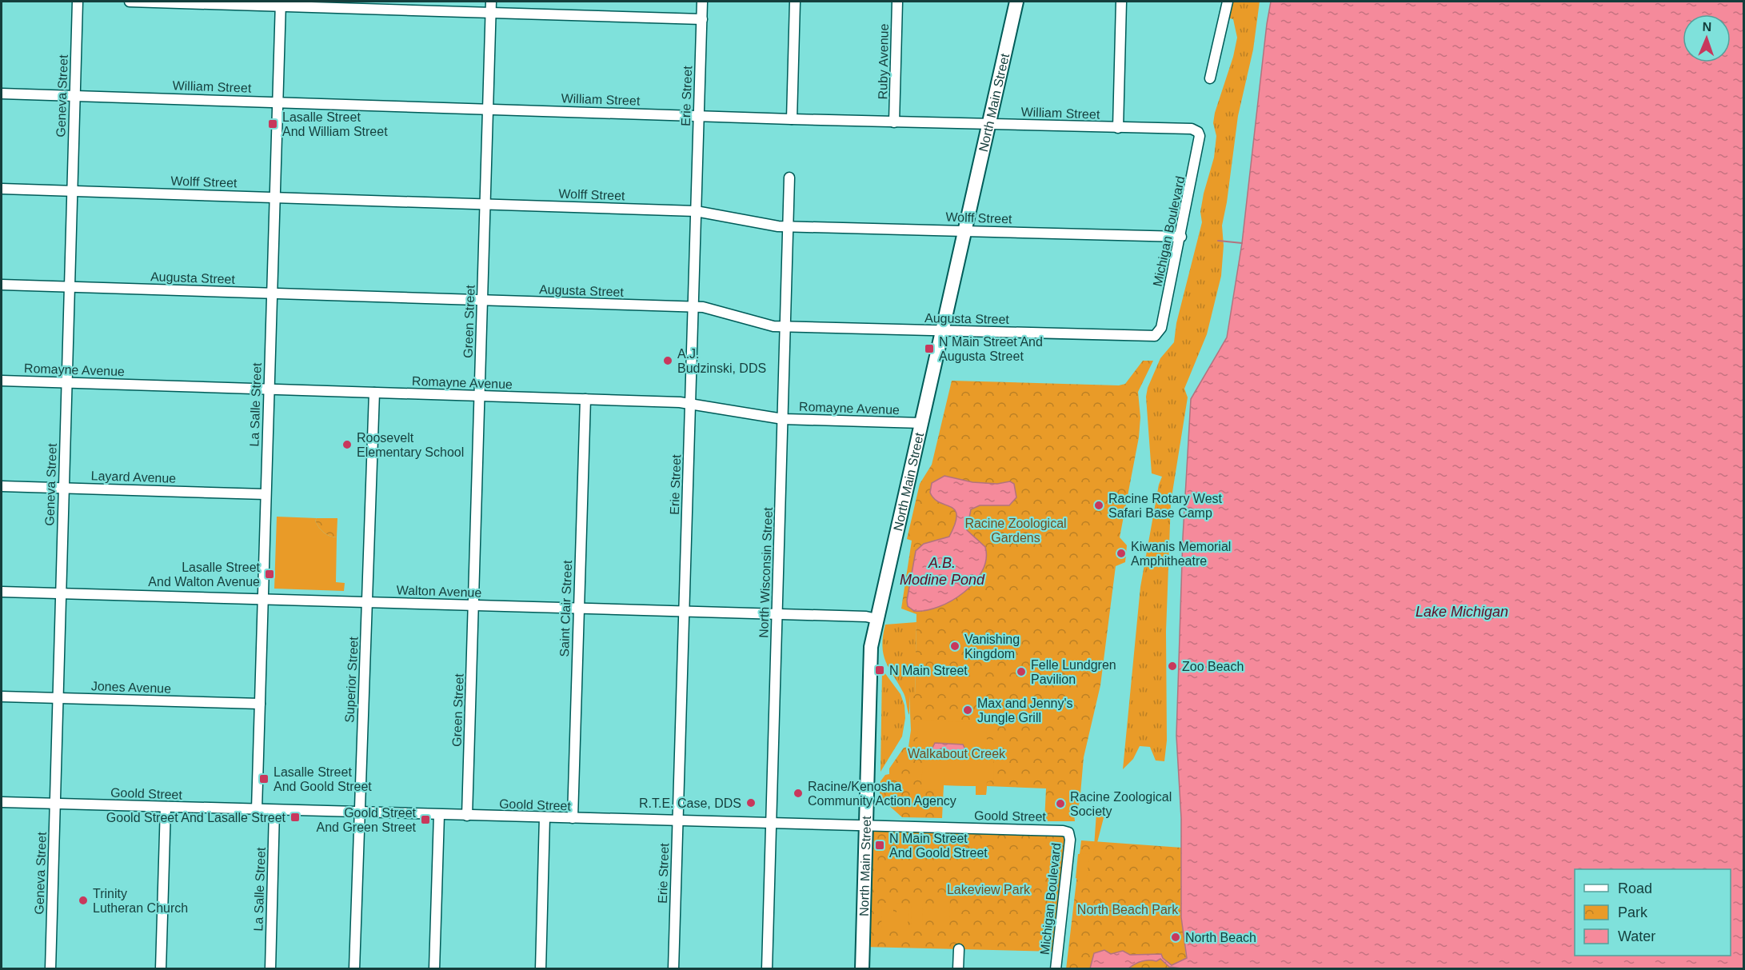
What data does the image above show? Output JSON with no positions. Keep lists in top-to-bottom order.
{
  "streets": {
    "main road": ["North Main Street"],
    "street": [
      "Ruby Avenue",
      "William Street",
      "Geneva Street",
      "Erie Street",
      "Wolff Street",
      "Michigan Boulevard",
      "Augusta Street",
      "Green Street",
      "Romayne Avenue",
      "La Salle Street",
      "Layard Avenue",
      "North Wisconsin Street",
      "Walton Avenue",
      "Saint Clair Street",
      "Superior Street",
      "Jones Avenue",
      "Goold Street"
    ]
  },
  "crossings": [
    ["Ruby Avenue", "William Street"],
    ["William Street", "Geneva Street"],
    ["William Street", "Erie Street"],
    ["William Street", "North Main Street"],
    ["William Street", "Michigan Boulevard"],
    ["William Street", "Green Street"],
    ["William Street", "La Salle Street"],
    ["Geneva Street", "Wolff Street"],
    ["Geneva Street", "Augusta Street"],
    ["Geneva Street", "Romayne Avenue"],
    ["Geneva Street", "Layard Avenue"],
    ["Geneva Street", "Walton Avenue"],
    ["Geneva Street", "Jones Avenue"],
    ["Geneva Street", "Goold Street"],
    ["Erie Street", "Wolff Street"],
    ["Erie Street", "Augusta Street"],
    ["Erie Street", "Romayne Avenue"],
    ["Erie Street", "Walton Avenue"],
    ["Erie Street", "Goold Street"],
    ["North Main Street", "Wolff Street"],
    ["North Main Street", "Augusta Street"],
    ["North Main Street", "Romayne Avenue"],
    ["North Main Street", "Walton Avenue"],
    ["North Main Street", "Goold Street"],
    ["Wolff Street", "Michigan Boulevard"],
    ["Wolff Street", "Green Street"],
    ["Wolff Street", "La Salle Street"],
    ["Wolff Street", "North Wisconsin Street"],
    ["Michigan Boulevard", "Augusta Street"],
    ["Michigan Boulevard", "Goold Street"],
    ["Augusta Street", "Green Street"],
    ["Augusta Street", "La Salle Street"],
    ["Augusta Street", "North Wisconsin Street"],
    ["Green Street", "Romayne Avenue"],
    ["Green Street", "Walton Avenue"],
    ["Green Street", "Goold Street"],
    ["Romayne Avenue", "La Salle Street"],
    ["Romayne Avenue", "North Wisconsin Street"],
    ["Romayne Avenue", "Saint Clair Street"],
    ["Romayne Avenue", "Superior Street"],
    ["La Salle Street", "Layard Avenue"],
    ["La Salle Street", "Walton Avenue"],
    ["La Salle Street", "Jones Avenue"],
    ["La Salle Street", "Goold Street"],
    ["North Wisconsin Street", "Walton Avenue"],
    ["North Wisconsin Street", "Goold Street"],
    ["Walton Avenue", "Saint Clair Street"],
    ["Walton Avenue", "Superior Street"],
    ["Saint Clair Street", "Goold Street"],
    ["Superior Street", "Goold Street"]
  ],
  "water": ["A.B. Modine Pond", "Lake Michigan"],
  "parks": [
    "Racine Zoological Gardens",
    "Walkabout Creek",
    "Lakeview Park",
    "North Beach Park"
  ],
  "places": {
    "transit": [
      "Lasalle Street And William Street",
      "N Main Street And Augusta Street",
      "Lasalle Street And Walton Avenue",
      "N Main Street",
      "Lasalle Street And Goold Street",
      "Goold Street And Lasalle Street",
      "Goold Street And Green Street",
      "N Main Street And Goold Street"
    ],
    "other": [
      "A.J. Budzinski, DDS",
      "Roosevelt Elementary School",
      "Racine Rotary West Safari Base Camp",
      "Kiwanis Memorial Amphitheatre",
      "Vanishing Kingdom",
      "Zoo Beach",
      "Felle Lundgren Pavilion",
      "Max and Jenny's Jungle Grill",
      "Racine/Kenosha Community Action Agency",
      "R.T.E. Case, DDS",
      "Racine Zoological Society",
      "Trinity Lutheran Church",
      "North Beach"
    ]
  },
  "legend": ["Road", "Park", "Water"],
  "north": "top"
}
